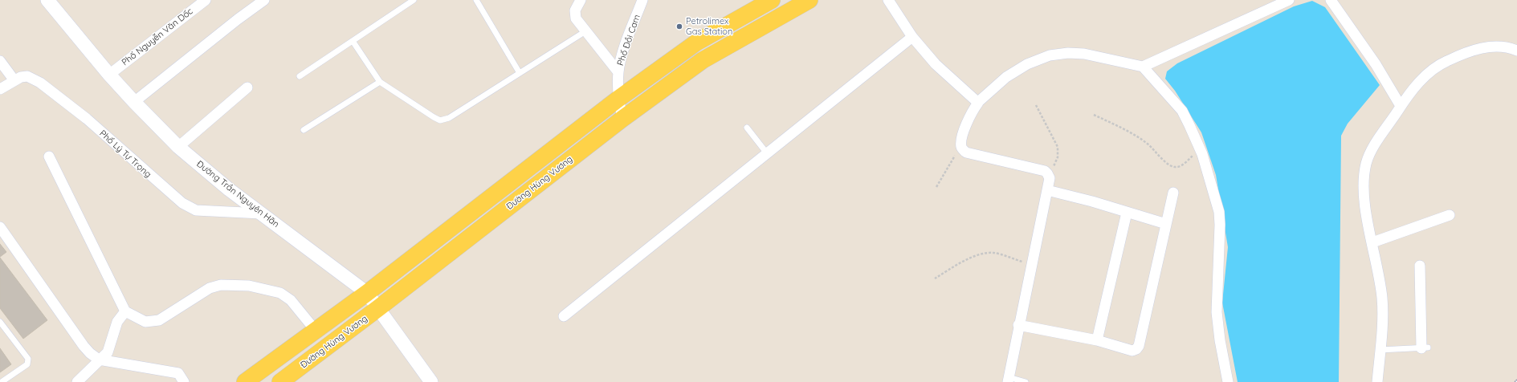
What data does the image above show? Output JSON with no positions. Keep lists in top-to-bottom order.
{
  "streets": {
    "main road": ["Đường Hùng Vương"],
    "street": [
      "Phố Nguyễn Văn Dốc",
      "Phố Đồi Cam",
      "Phố Lý Tự Trọng",
      "Đường Trần Nguyên Hãn"
    ]
  },
  "crossings": [
    ["Phố Nguyễn Văn Dốc", "Đường Trần Nguyên Hãn"],
    ["Phố Đồi Cam", "Đường Hùng Vương"],
    ["Phố Lý Tự Trọng", "Đường Trần Nguyên Hãn"],
    ["Đường Hùng Vương", "Đường Trần Nguyên Hãn"]
  ],
  "places": ["Petrolimex Gas Station"]
}
